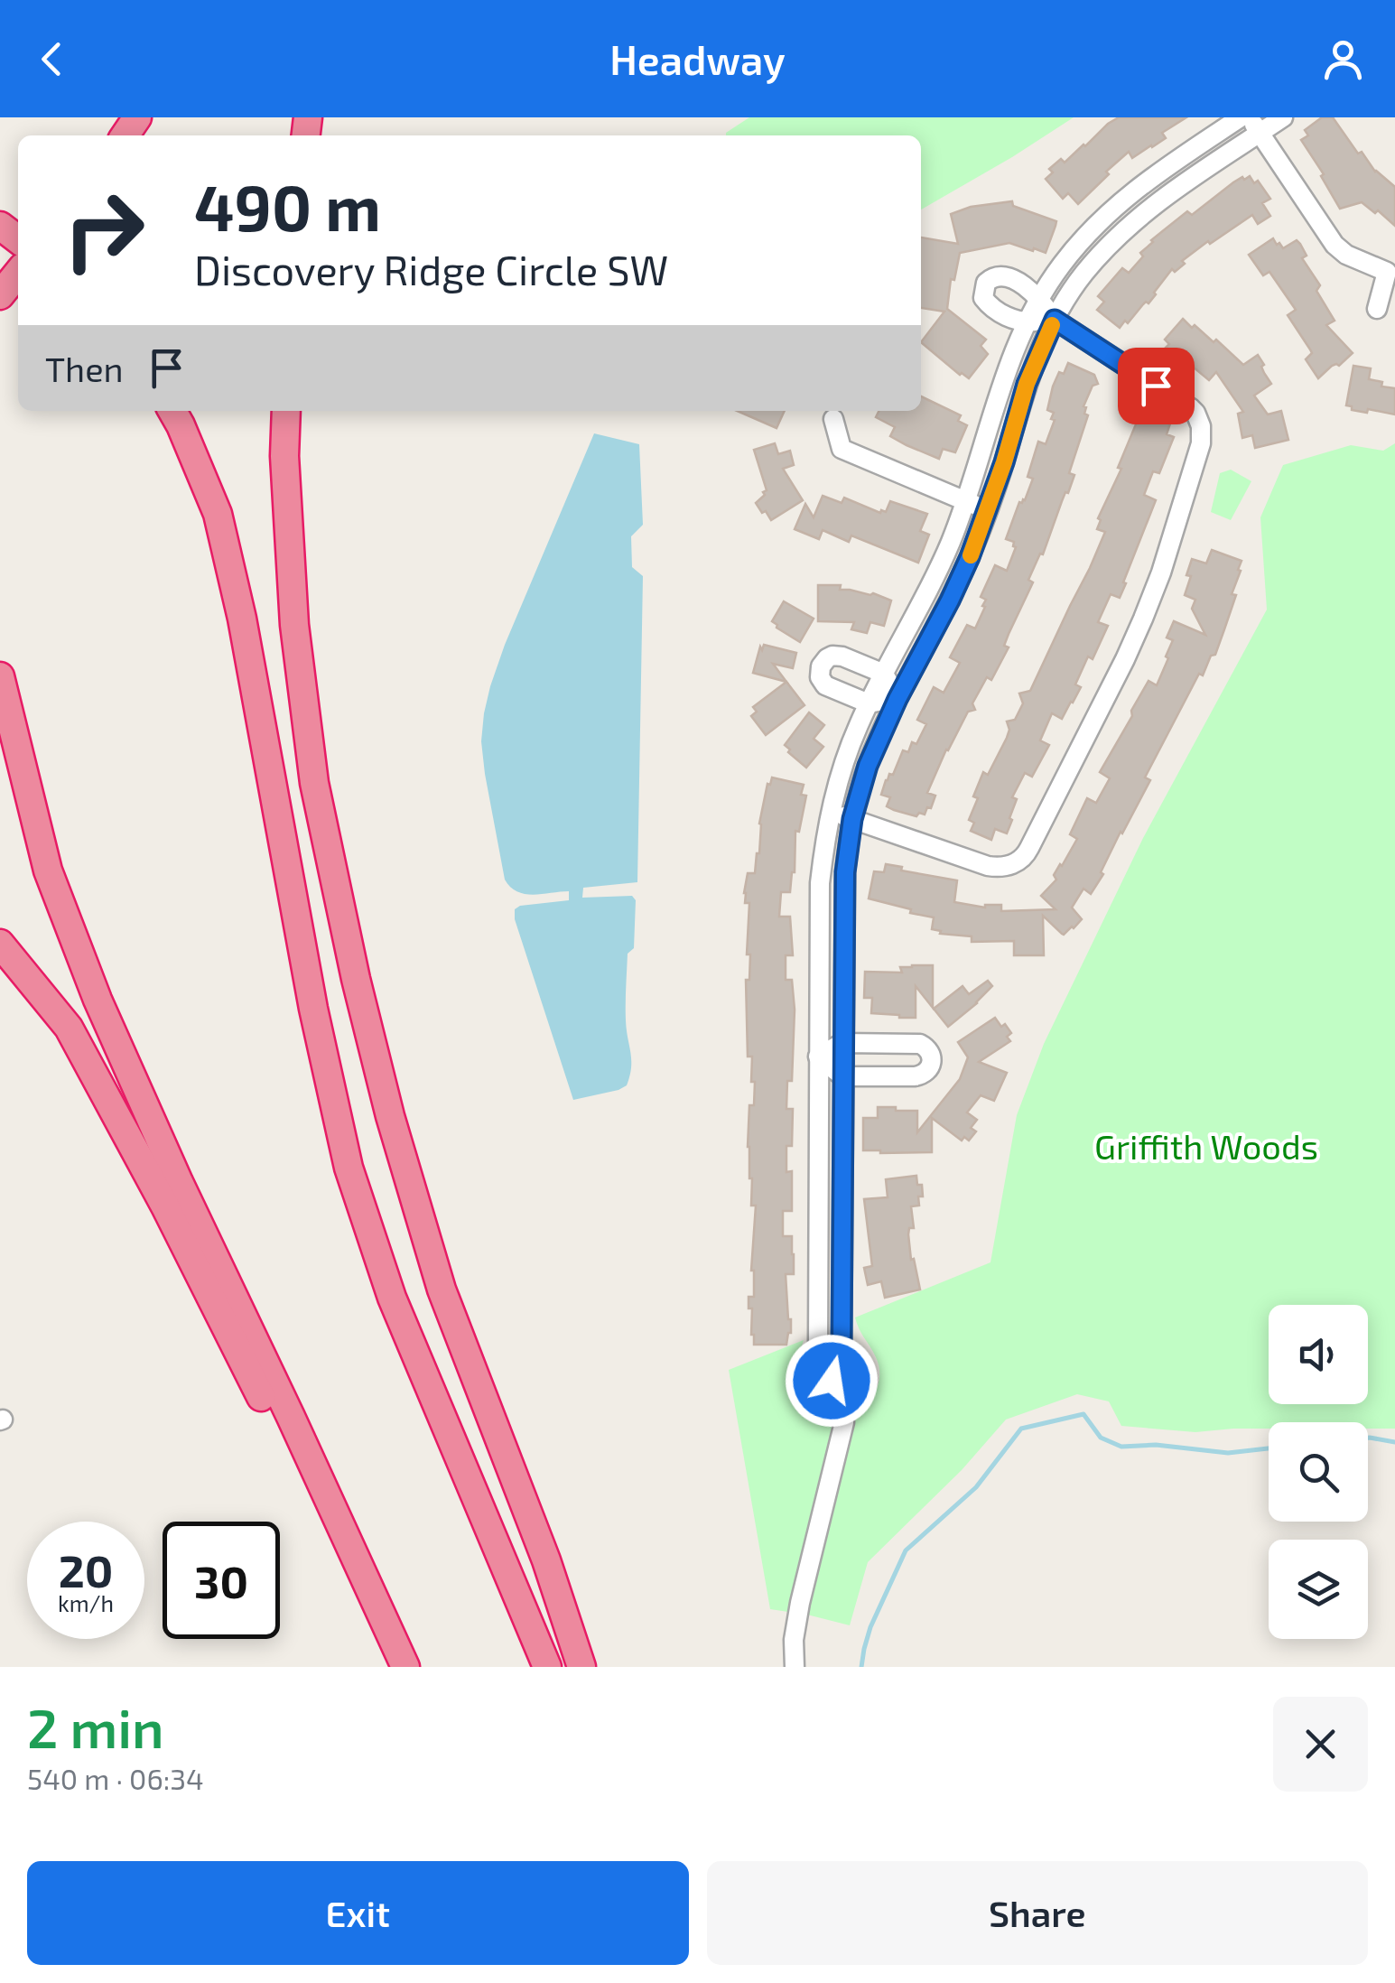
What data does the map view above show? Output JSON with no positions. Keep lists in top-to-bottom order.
{
  "parks": ["Griffith Woods"],
  "page": {
    "header": "Headway",
    "turn": ["490 m", "Discovery Ridge Circle SW"],
    "then": "Then",
    "speed": "20 km/h",
    "limit": "30",
    "heading": ["2 min", "540 m · 06:34"],
    "buttons": ["Exit", "Share"]
  }
}
